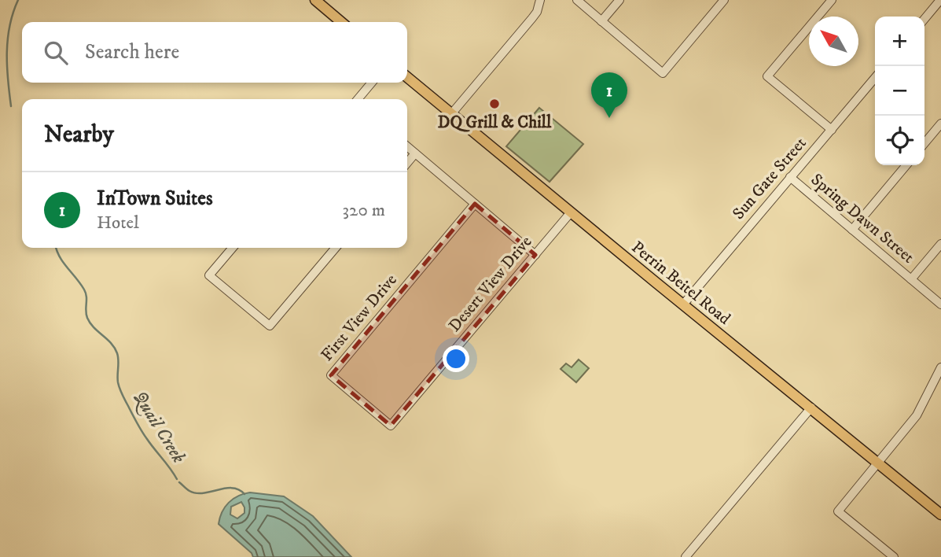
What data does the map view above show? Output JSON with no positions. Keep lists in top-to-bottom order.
{
  "streets": {
    "main road": ["Perrin Beitel Road"],
    "street": [
      "Sun Gate Street",
      "Spring Dawn Street",
      "Desert View Drive",
      "First View Drive"
    ]
  },
  "crossings": [
    ["Sun Gate Street", "Spring Dawn Street"],
    ["Sun Gate Street", "Perrin Beitel Road"],
    ["Perrin Beitel Road", "Desert View Drive"],
    ["Desert View Drive", "First View Drive"]
  ],
  "water": ["Quail Creek"],
  "places": ["DQ Grill & Chill"],
  "north": "top left",
  "page": {
    "map_buttons": ["+", "−"],
    "search": "Search here",
    "pins": "1",
    "heading": "Nearby",
    "list": [
      {
        "mark": "1",
        "name": "InTown Suites",
        "note": "Hotel",
        "value": "320 m"
      }
    ]
  }
}
